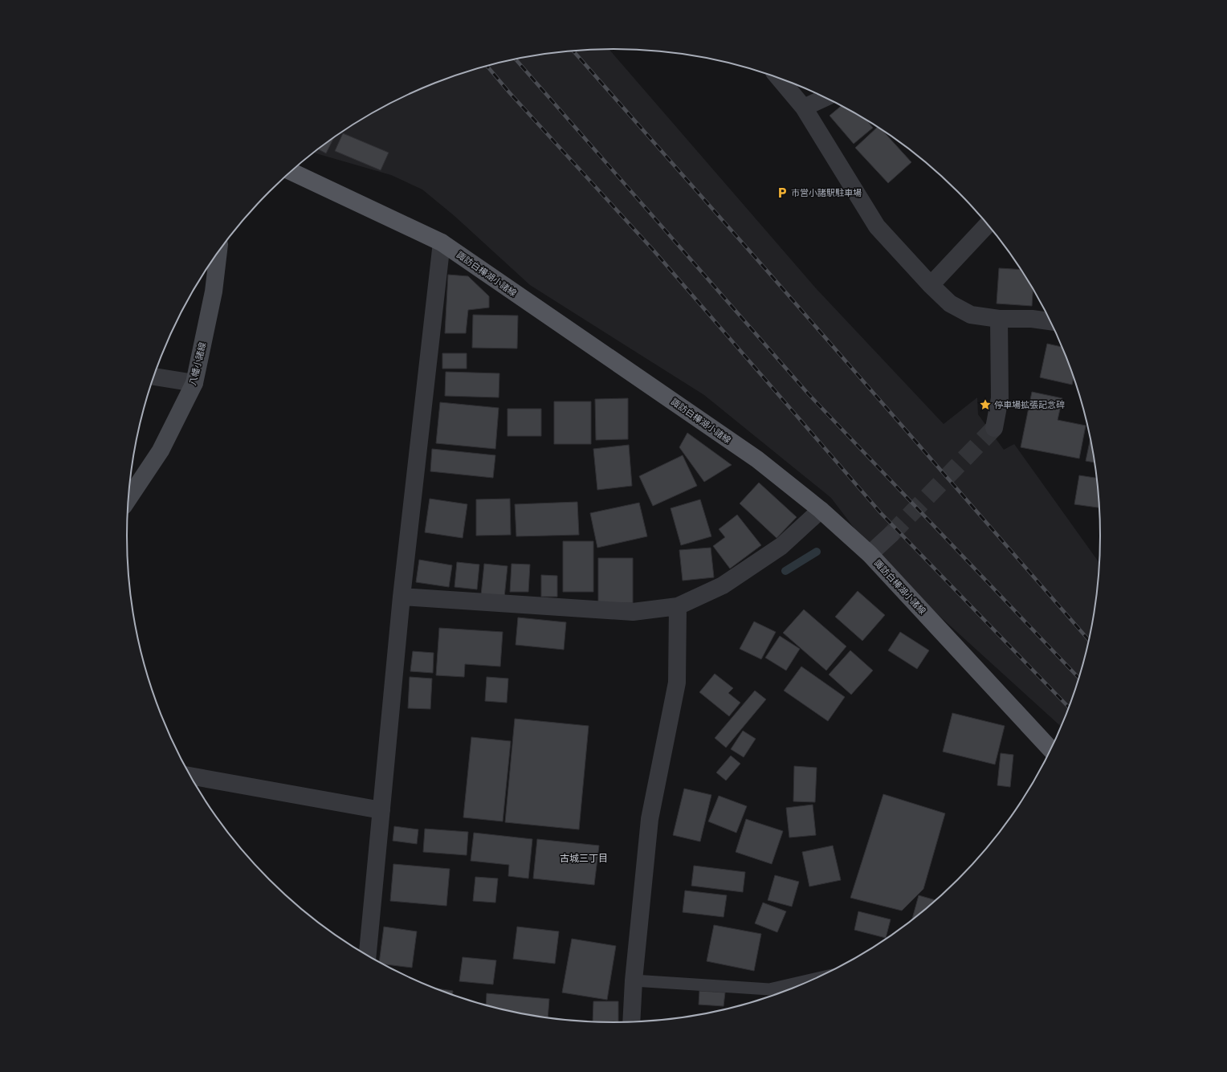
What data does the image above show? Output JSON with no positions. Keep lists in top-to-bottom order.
{
  "streets": {
    "main road": ["諏訪白樺湖小諸線", "八幡小諸線"]
  },
  "districts": ["古城三丁目"],
  "places": {
    "parking": ["市営小諸駅駐車場"],
    "place": ["停車場拡張記念碑"]
  }
}
